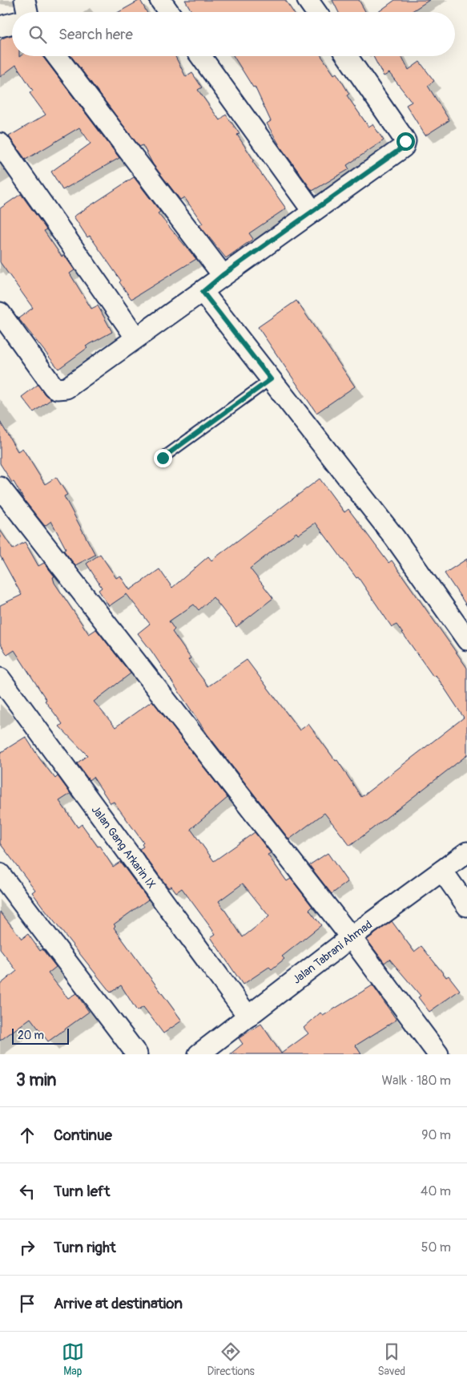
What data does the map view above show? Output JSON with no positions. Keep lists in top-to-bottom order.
{
  "streets": {
    "street": ["Jalan Gang Arkarin IX", "Jalan Tabrani Ahmad"]
  },
  "crossings": [
    ["Jalan Gang Arkarin IX", "Jalan Tabrani Ahmad"]
  ],
  "scale_bar": "20 m",
  "page": {
    "search": "Search here",
    "scale": "20 m",
    "heading": ["3 min", "Walk · 180 m"],
    "list": [
      ["Continue", "90 m"],
      ["Turn left", "40 m"],
      ["Turn right", "50 m"],
      "Arrive at destination"
    ],
    "nav": ["Map", "Directions", "Saved"]
  }
}
